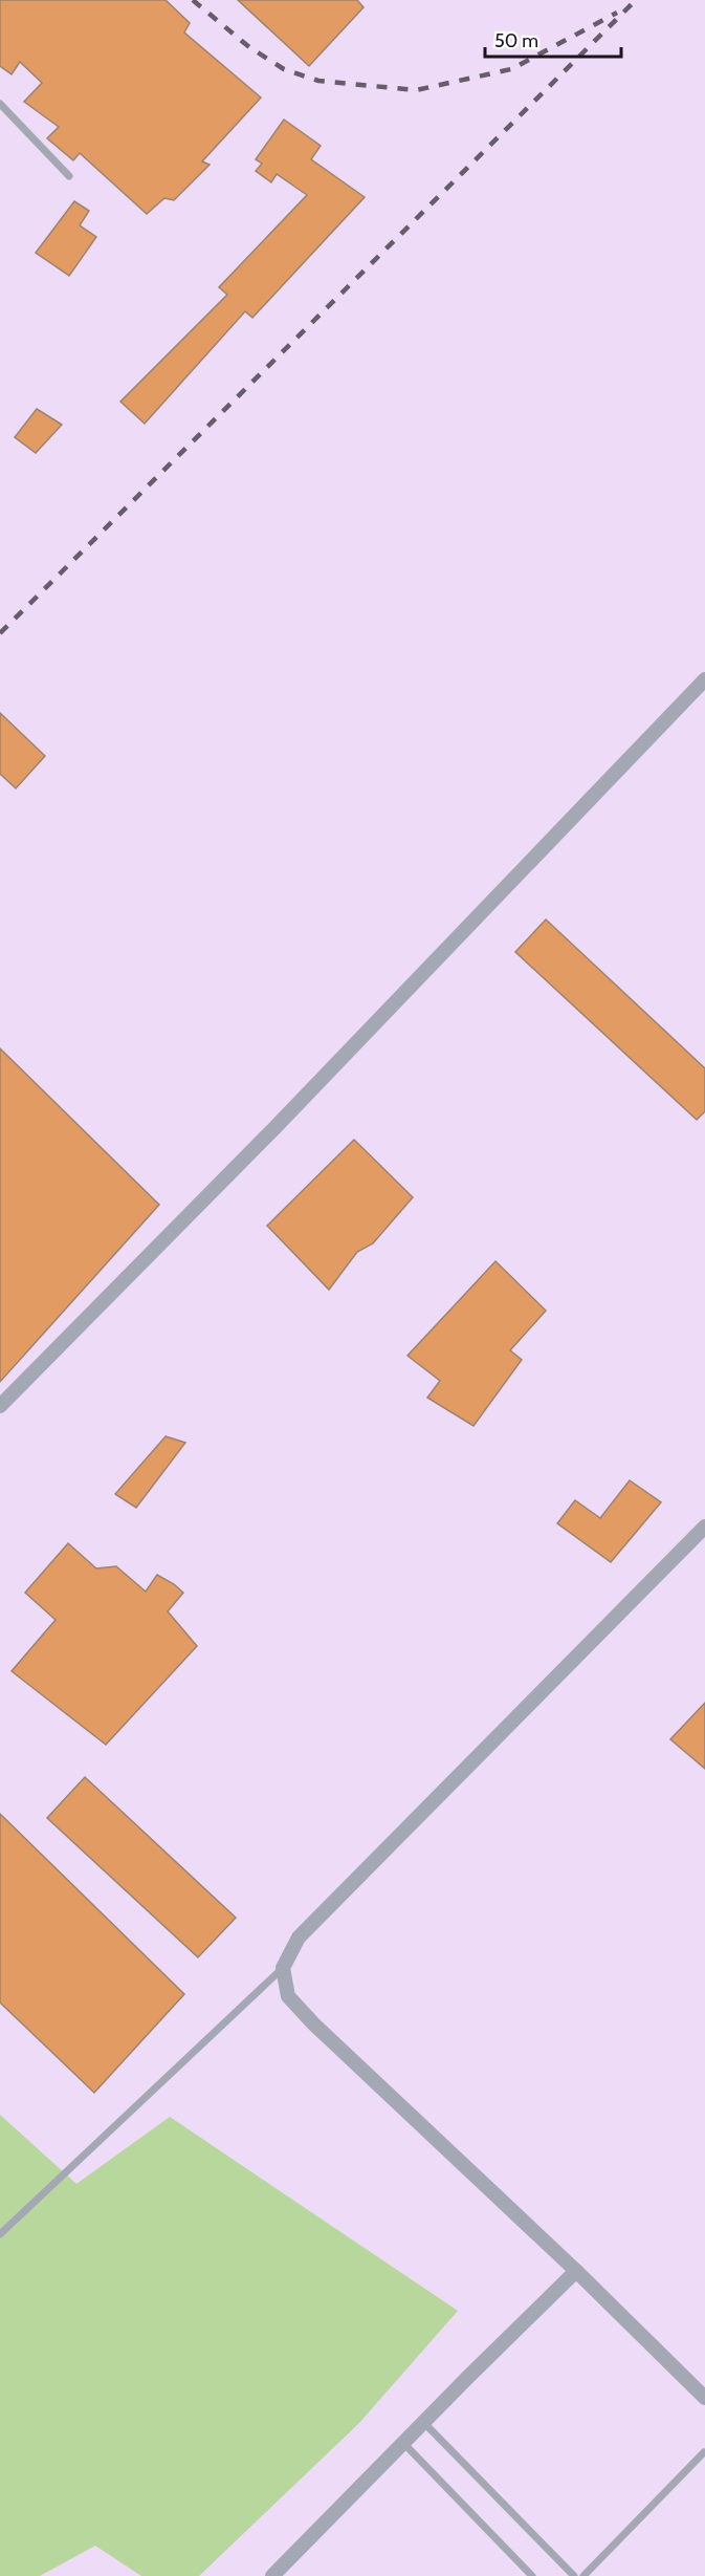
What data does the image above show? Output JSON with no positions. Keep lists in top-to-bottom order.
{
  "scale_bar": "50 m"
}
